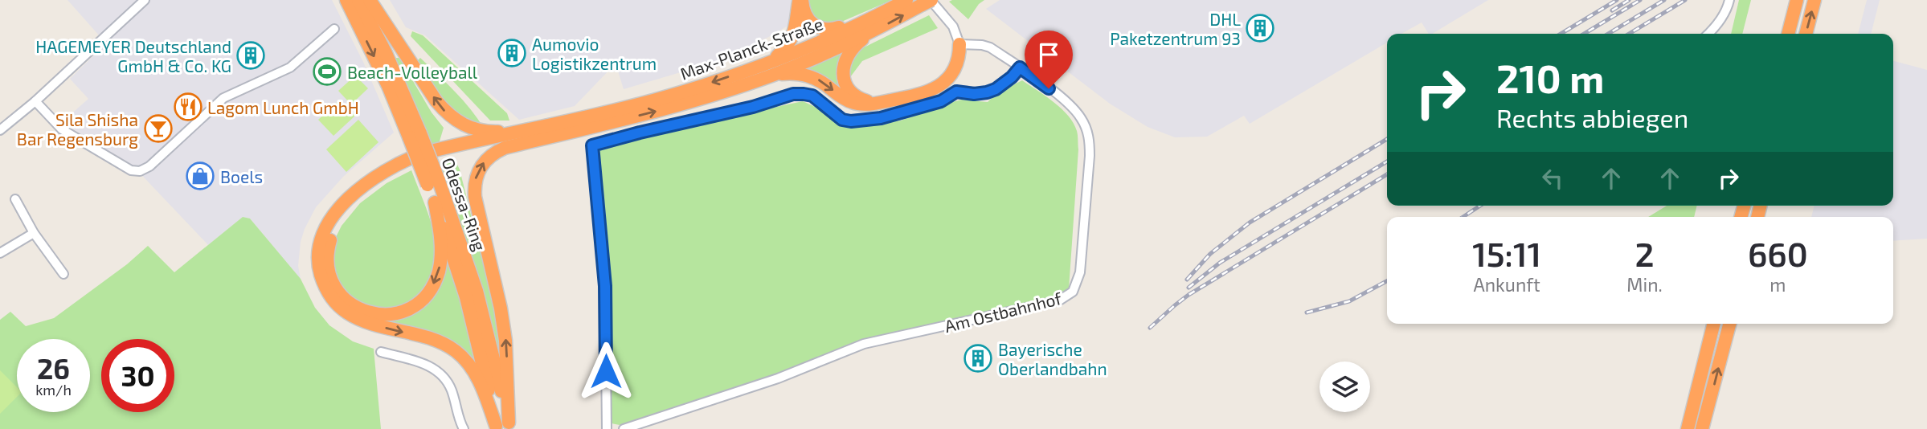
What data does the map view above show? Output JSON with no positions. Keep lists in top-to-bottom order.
{
  "streets": {
    "highway": ["Max-Planck-Straße", "Odessa-Ring"],
    "street": ["Am Ostbahnhof"]
  },
  "crossings": [
    ["Max-Planck-Straße", "Am Ostbahnhof"]
  ],
  "places": {
    "building": [
      "DHL Paketzentrum 93",
      "Aumovio Logistikzentrum",
      "HAGEMEYER Deutschland GmbH & Co. KG",
      "Bayerische Oberlandbahn"
    ],
    "sports": ["Beach-Volleyball"],
    "restaurant": ["Lagom Lunch GmbH"],
    "bar": ["Sila Shisha Bar Regensburg"],
    "shop": ["Boels"]
  },
  "page": {
    "turn": ["210 m", "Rechts abbiegen"],
    "eta": [
      "15:11",
      "Ankunft",
      "2",
      "Min.",
      "660",
      "m"
    ],
    "speed": "26 km/h",
    "limit": "30"
  }
}
